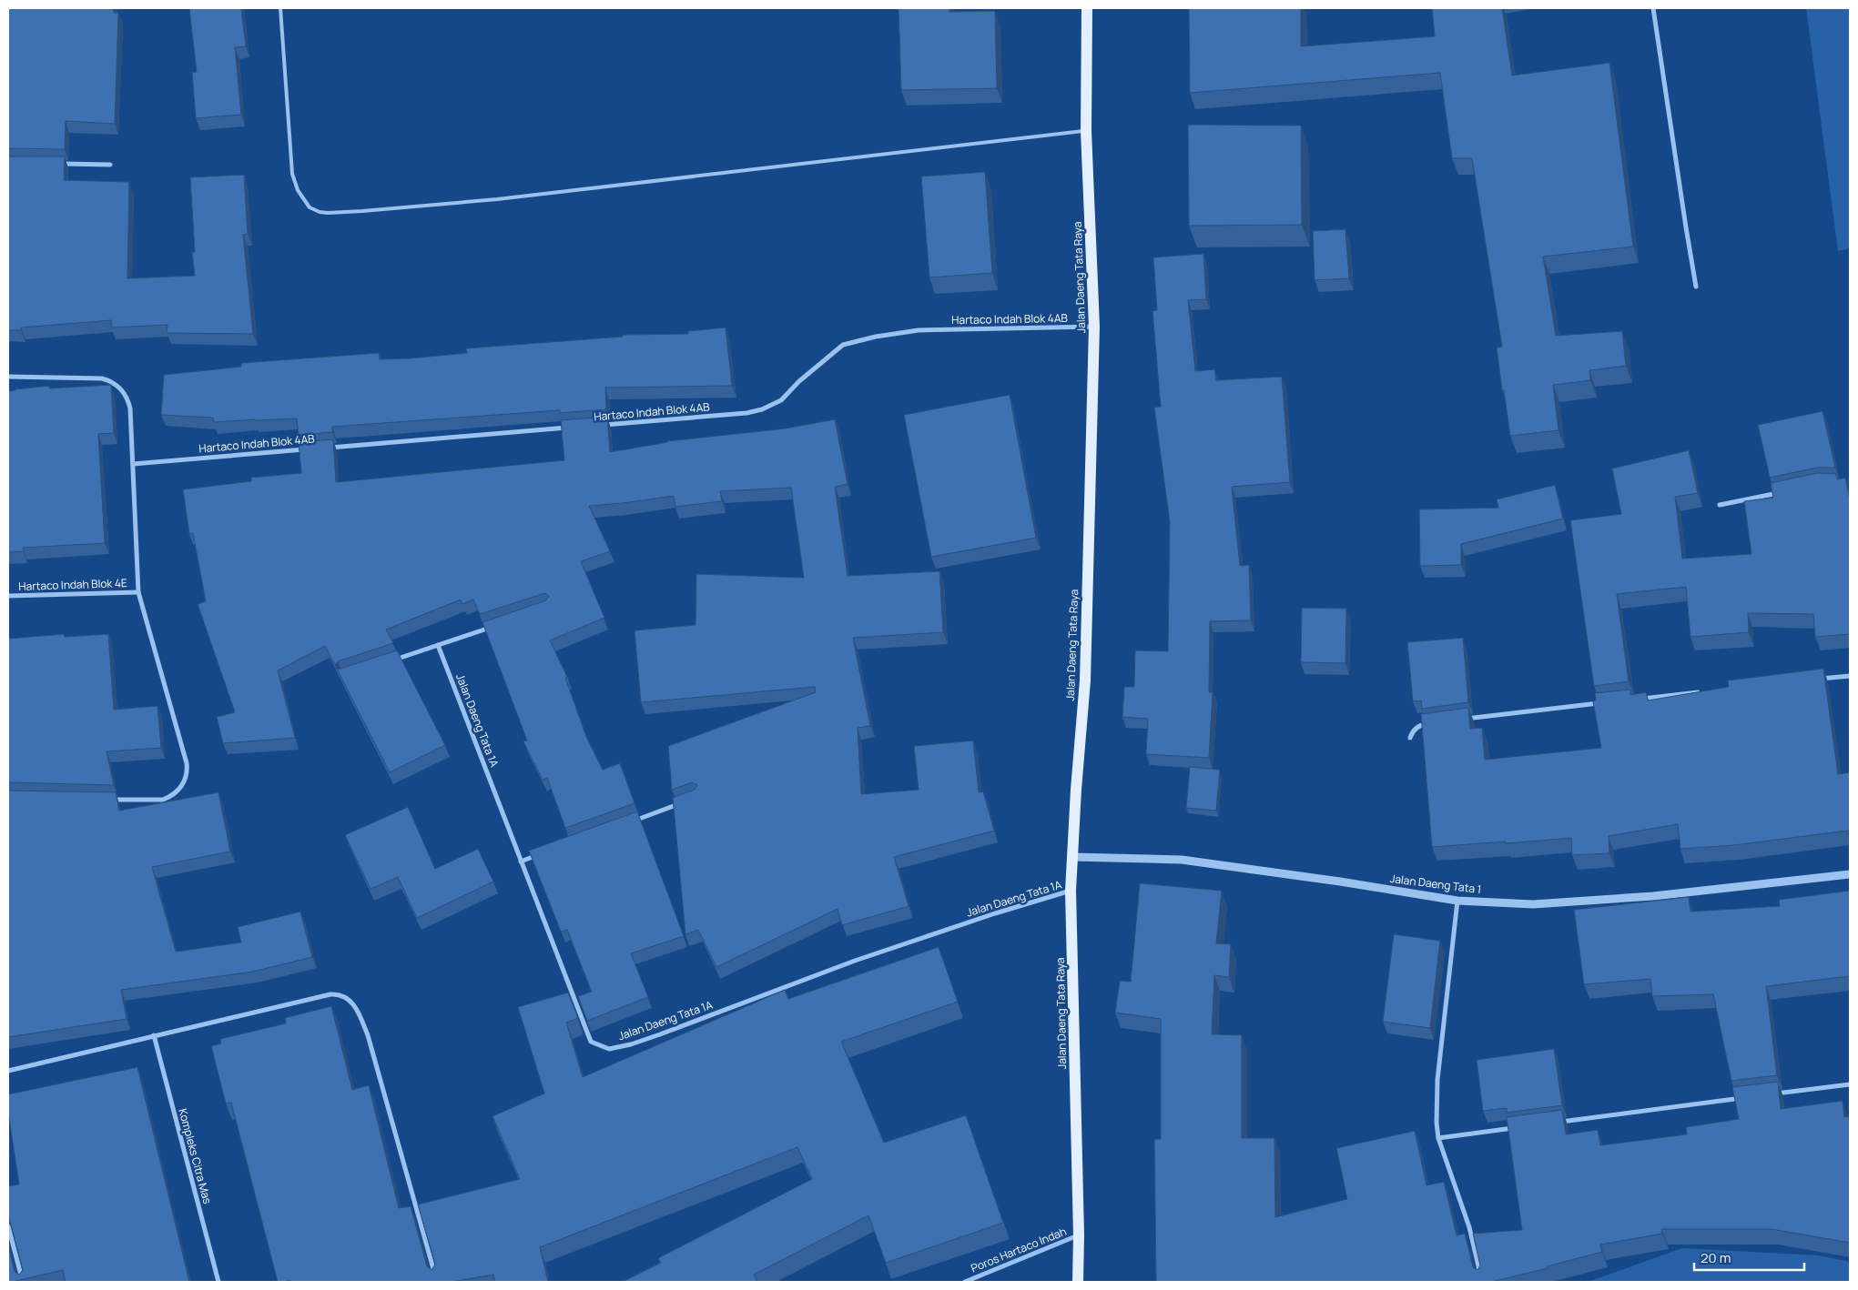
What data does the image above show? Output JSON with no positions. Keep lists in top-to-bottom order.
{
  "streets": {
    "main road": ["Jalan Daeng Tata Raya"],
    "street": [
      "Hartaco Indah Blok 4AB",
      "Hartaco Indah Blok 4E",
      "Jalan Daeng Tata 1A",
      "Jalan Daeng Tata 1",
      "Kompleks Citra Mas",
      "Poros Hartaco Indah"
    ]
  },
  "crossings": [
    ["Jalan Daeng Tata Raya", "Hartaco Indah Blok 4AB"],
    ["Jalan Daeng Tata Raya", "Jalan Daeng Tata 1A"],
    ["Jalan Daeng Tata Raya", "Jalan Daeng Tata 1"],
    ["Jalan Daeng Tata Raya", "Poros Hartaco Indah"]
  ],
  "scale_bar": "20 m"
}
